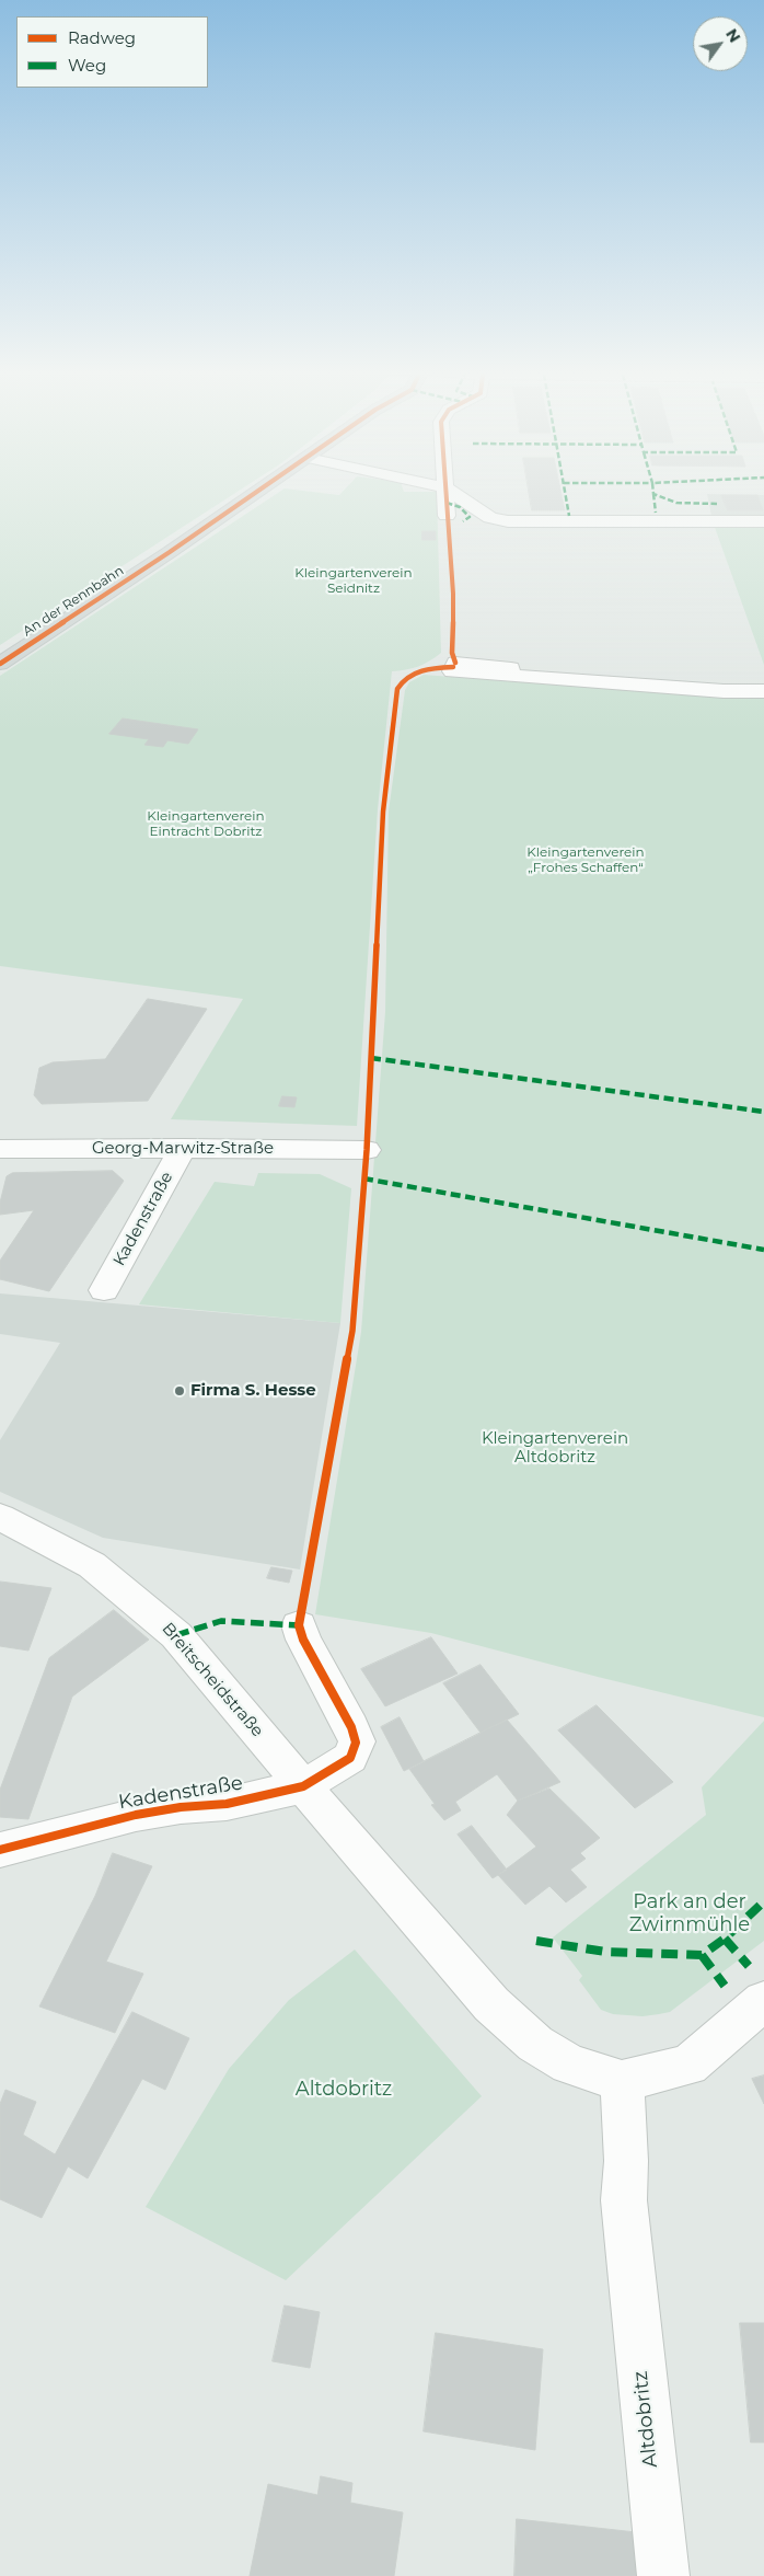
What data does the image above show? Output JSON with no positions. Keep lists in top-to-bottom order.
{
  "streets": {
    "main road": ["An der Rennbahn"],
    "street": [
      "Georg-Marwitz-Straße",
      "Kadenstraße",
      "Breitscheidstraße",
      "Altdobritz"
    ]
  },
  "crossings": [
    ["Georg-Marwitz-Straße", "Kadenstraße"],
    ["Kadenstraße", "Breitscheidstraße"]
  ],
  "parks": [
    "Kleingartenverein Seidnitz",
    "Kleingartenverein Eintracht Dobritz",
    "Kleingartenverein „Frohes Schaffen“",
    "Kleingartenverein Altdobritz",
    "Park an der Zwirnmühle",
    "Altdobritz"
  ],
  "places": ["Firma S. Hesse"],
  "legend": ["Radweg", "Weg"],
  "north": "top right"
}
